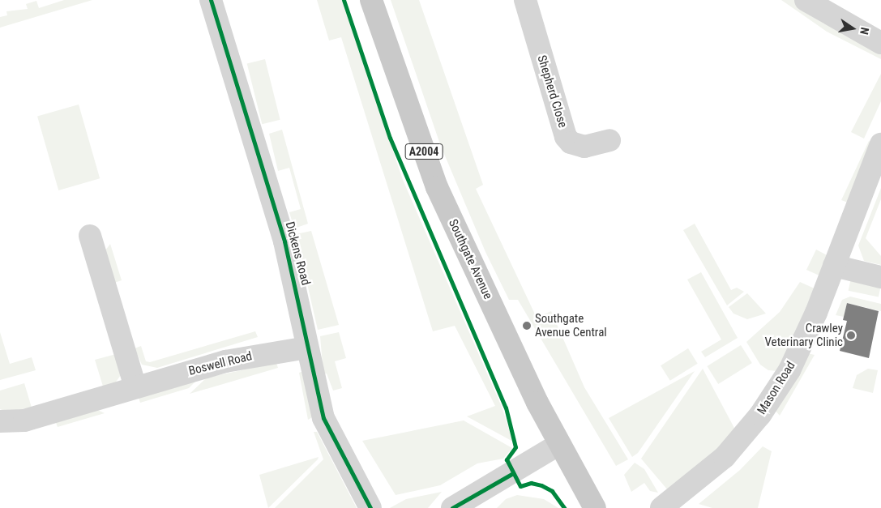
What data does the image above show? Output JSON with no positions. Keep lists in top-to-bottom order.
{
  "streets": {
    "main road": ["A2004", "Southgate Avenue"],
    "street": [
      "Shepherd Close",
      "Dickens Road",
      "Boswell Road",
      "Mason Road"
    ]
  },
  "crossings": [
    ["Dickens Road", "Boswell Road"]
  ],
  "places": ["Southgate Avenue Central", "Crawley Veterinary Clinic"],
  "north": "right"
}
